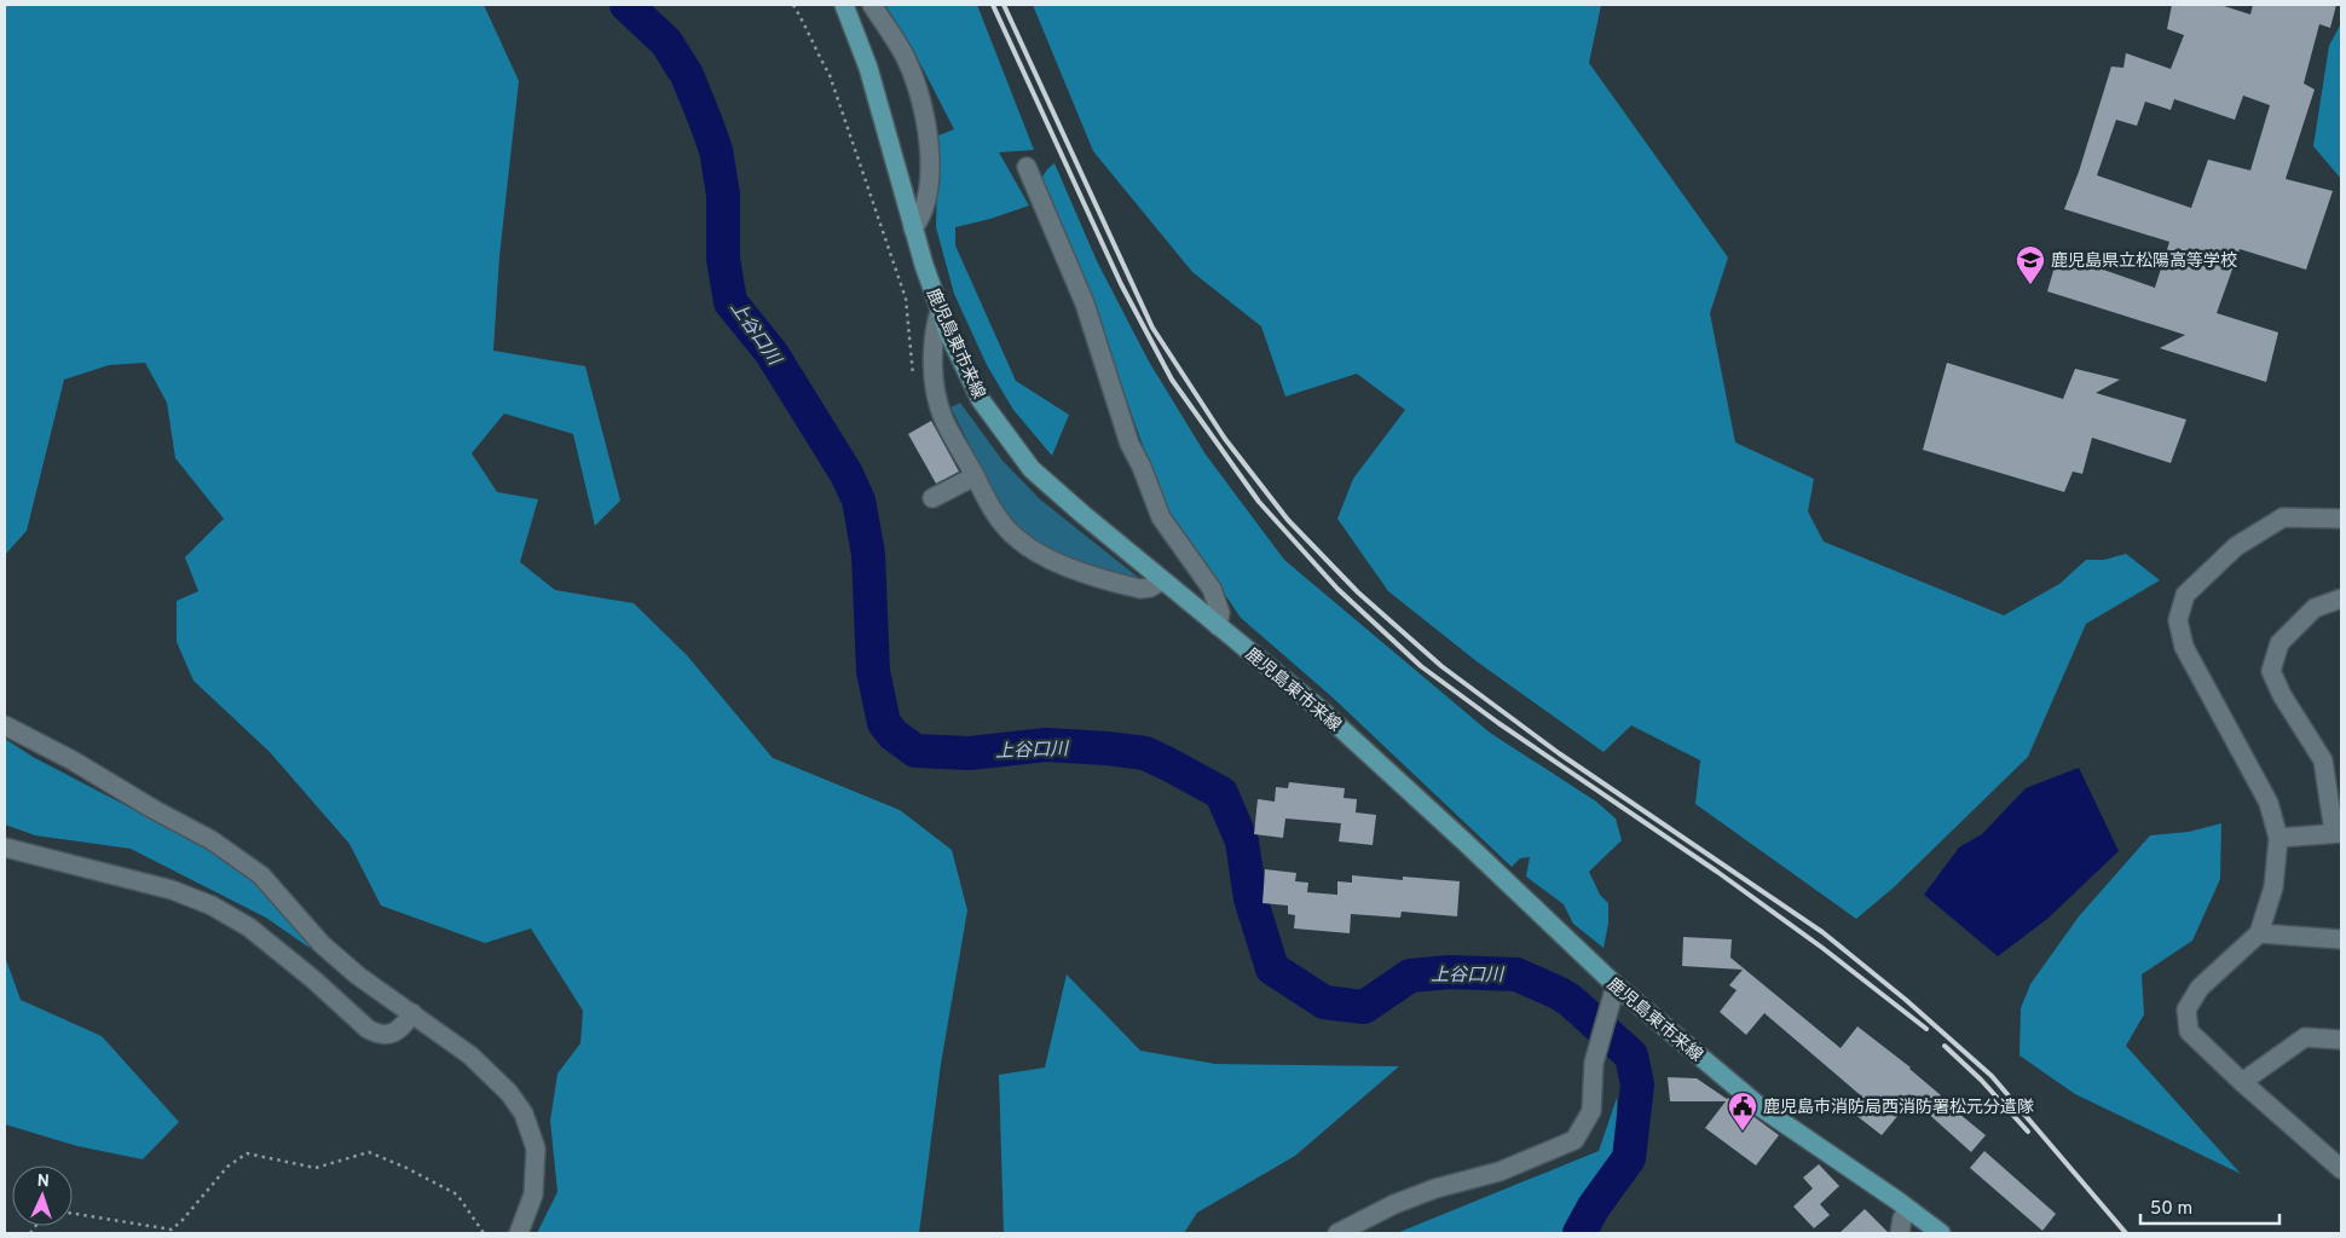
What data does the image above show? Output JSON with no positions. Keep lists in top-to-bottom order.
{
  "streets": {
    "main road": ["鹿児島東市来線"]
  },
  "water": ["上谷口川"],
  "places": {
    "school or university": ["鹿児島県立松陽高等学校"],
    "public building": ["鹿児島市消防局西消防署松元分遣隊"]
  },
  "scale_bar": "50 m",
  "north": "top"
}
